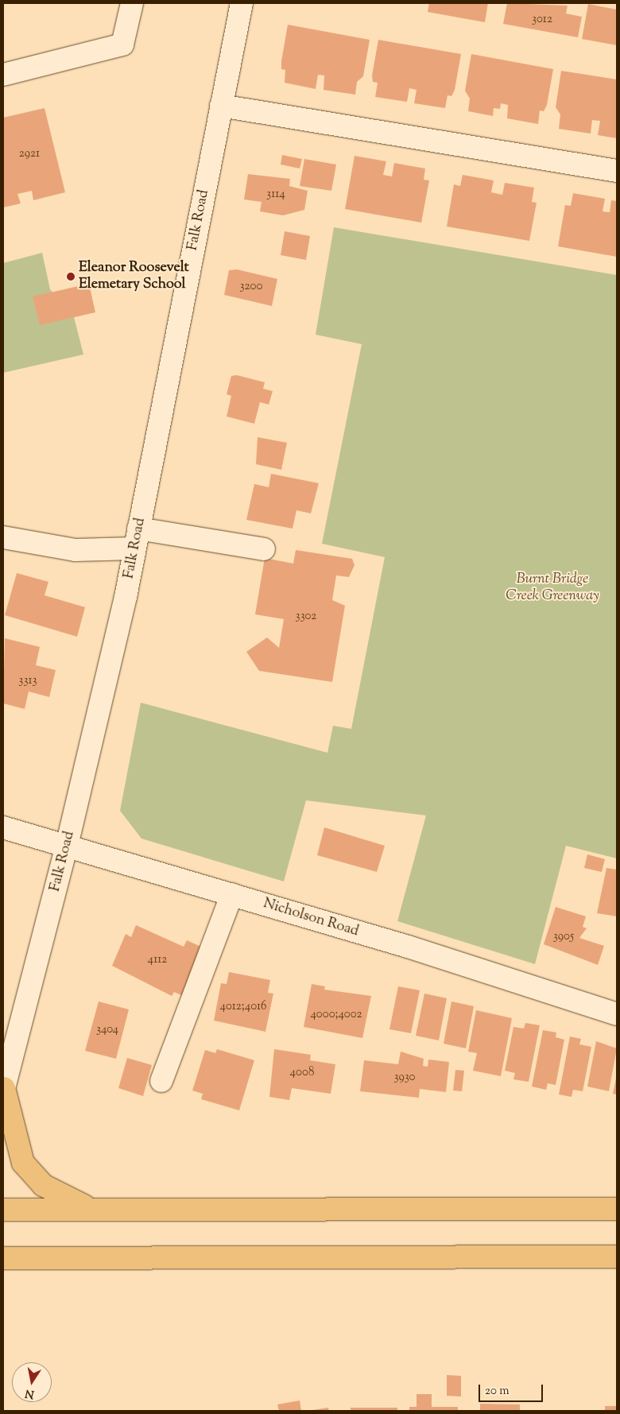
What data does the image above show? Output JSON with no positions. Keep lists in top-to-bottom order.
{
  "streets": {
    "street": ["Falk Road", "Nicholson Road"]
  },
  "crossings": [
    ["Falk Road", "Nicholson Road"]
  ],
  "parks": ["Burnt Bridge Creek Greenway"],
  "places": ["Eleanor Roosevelt Elemetary School"],
  "house_numbers": [
    "3012",
    "2921",
    "3114",
    "3200",
    "3302",
    "3313",
    "3905",
    "4112",
    "4012;4016",
    "4000;4002",
    "3404",
    "4008",
    "3930"
  ],
  "scale_bar": "20 m",
  "north": "bottom"
}
